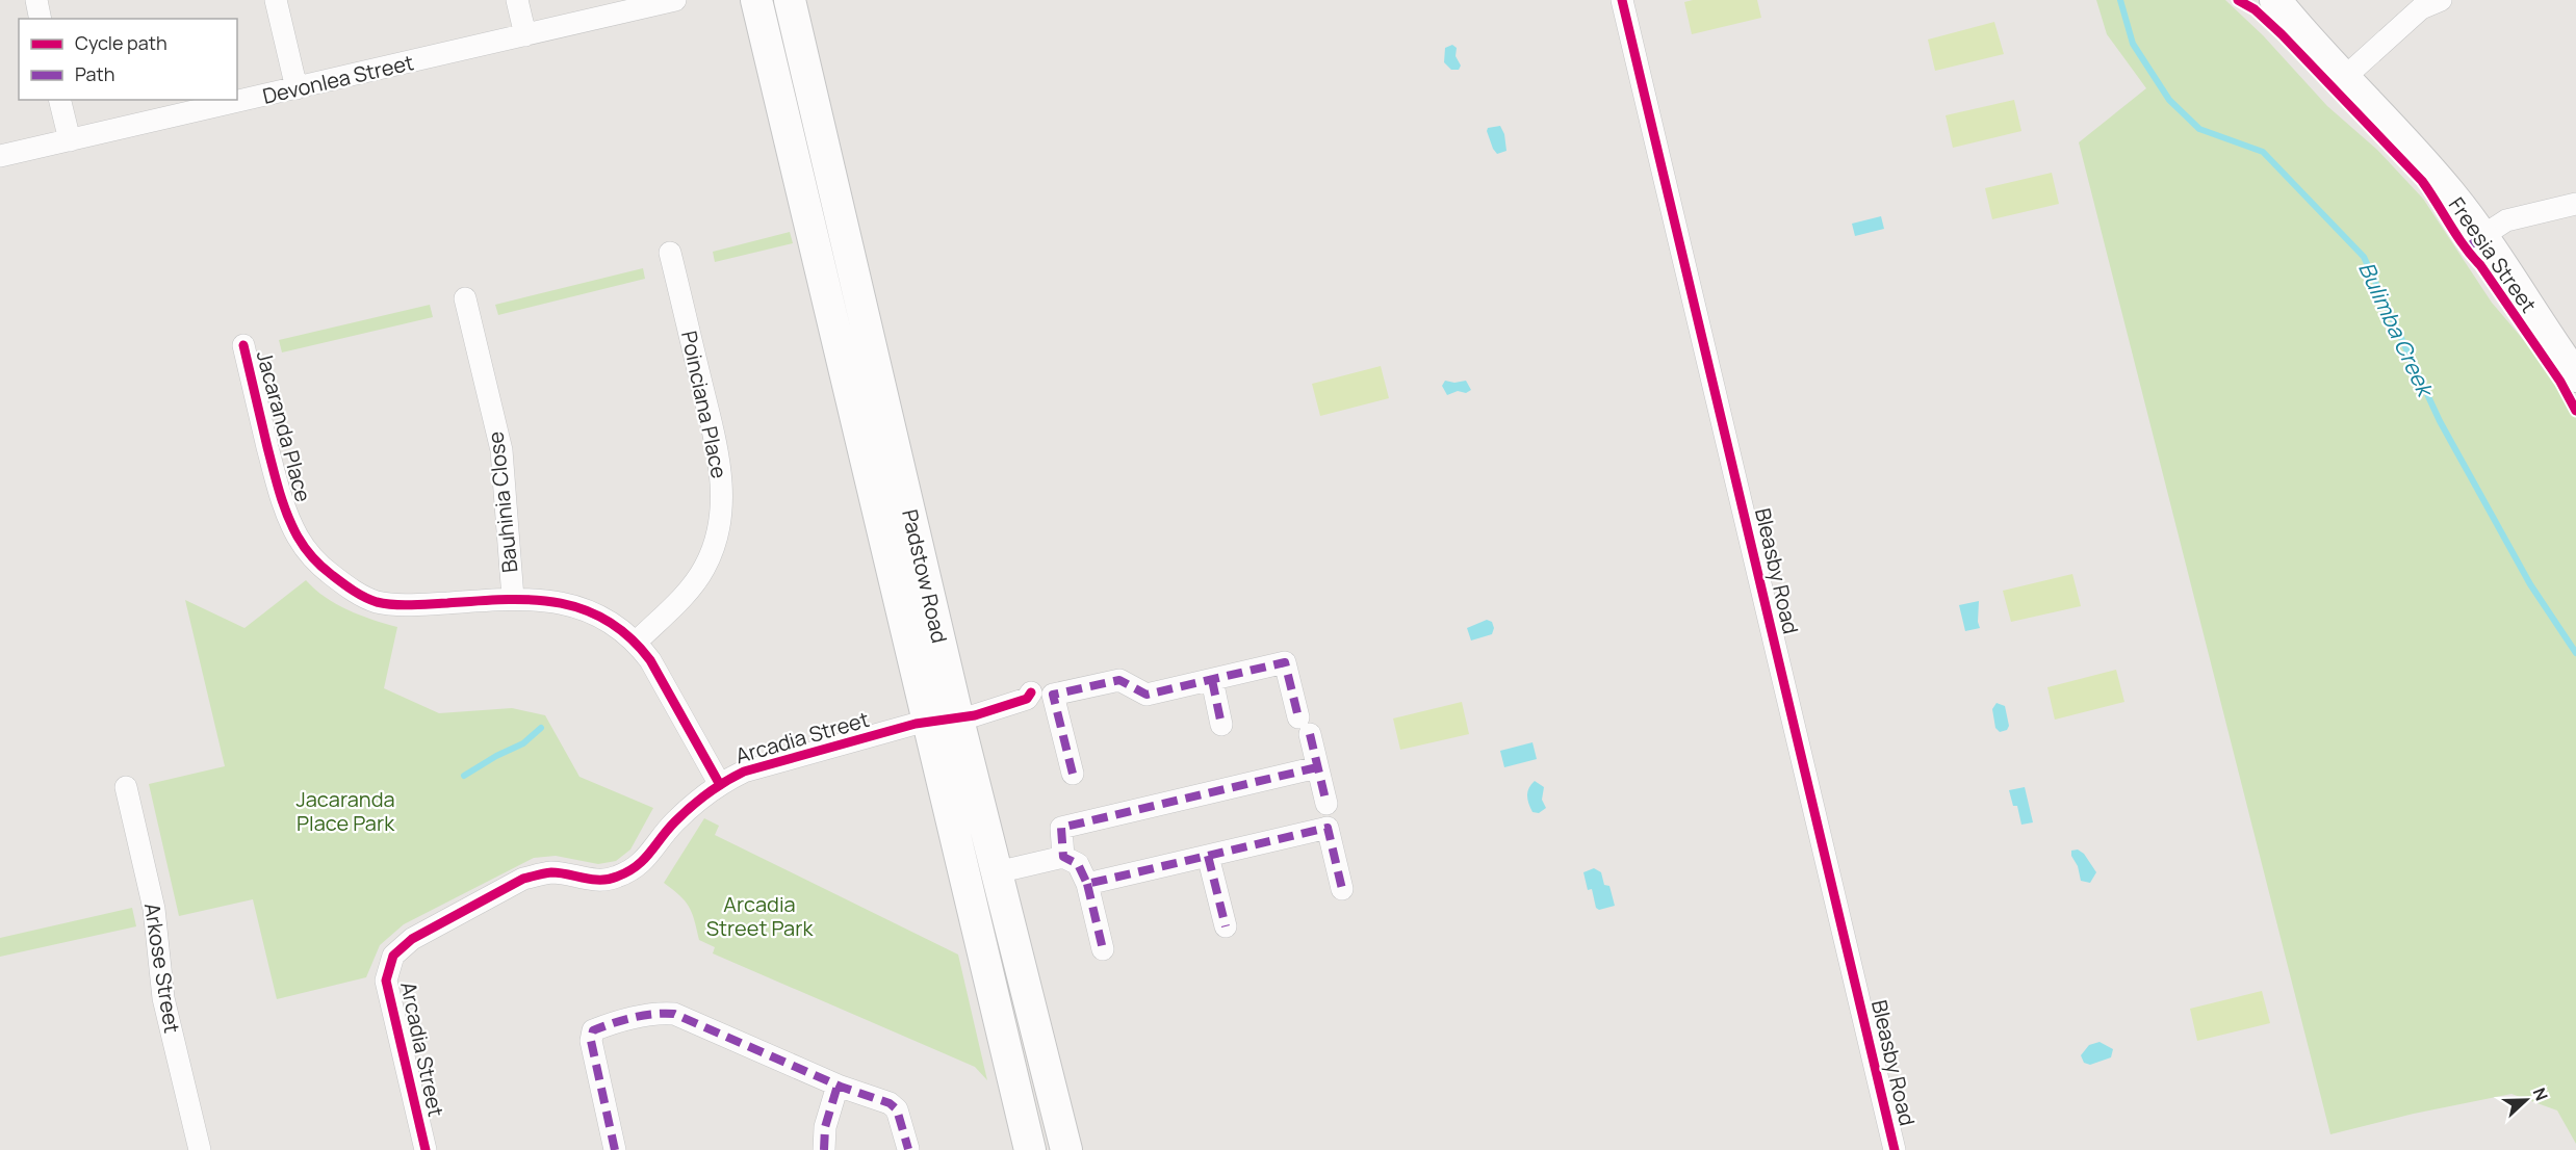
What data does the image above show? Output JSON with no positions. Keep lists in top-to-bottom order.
{
  "streets": {
    "main road": ["Freesia Street", "Padstow Road"],
    "street": [
      "Devonlea Street",
      "Poinciana Place",
      "Jacaranda Place",
      "Bauhinia Close",
      "Bleasby Road",
      "Arcadia Street",
      "Arkose Street"
    ]
  },
  "crossings": [
    ["Poinciana Place", "Jacaranda Place"],
    ["Jacaranda Place", "Bauhinia Close"],
    ["Jacaranda Place", "Arcadia Street"],
    ["Padstow Road", "Arcadia Street"]
  ],
  "water": ["Bulimba Creek"],
  "parks": ["Jacaranda Place Park", "Arcadia Street Park"],
  "legend": ["Cycle path", "Path"],
  "north": "right"
}
